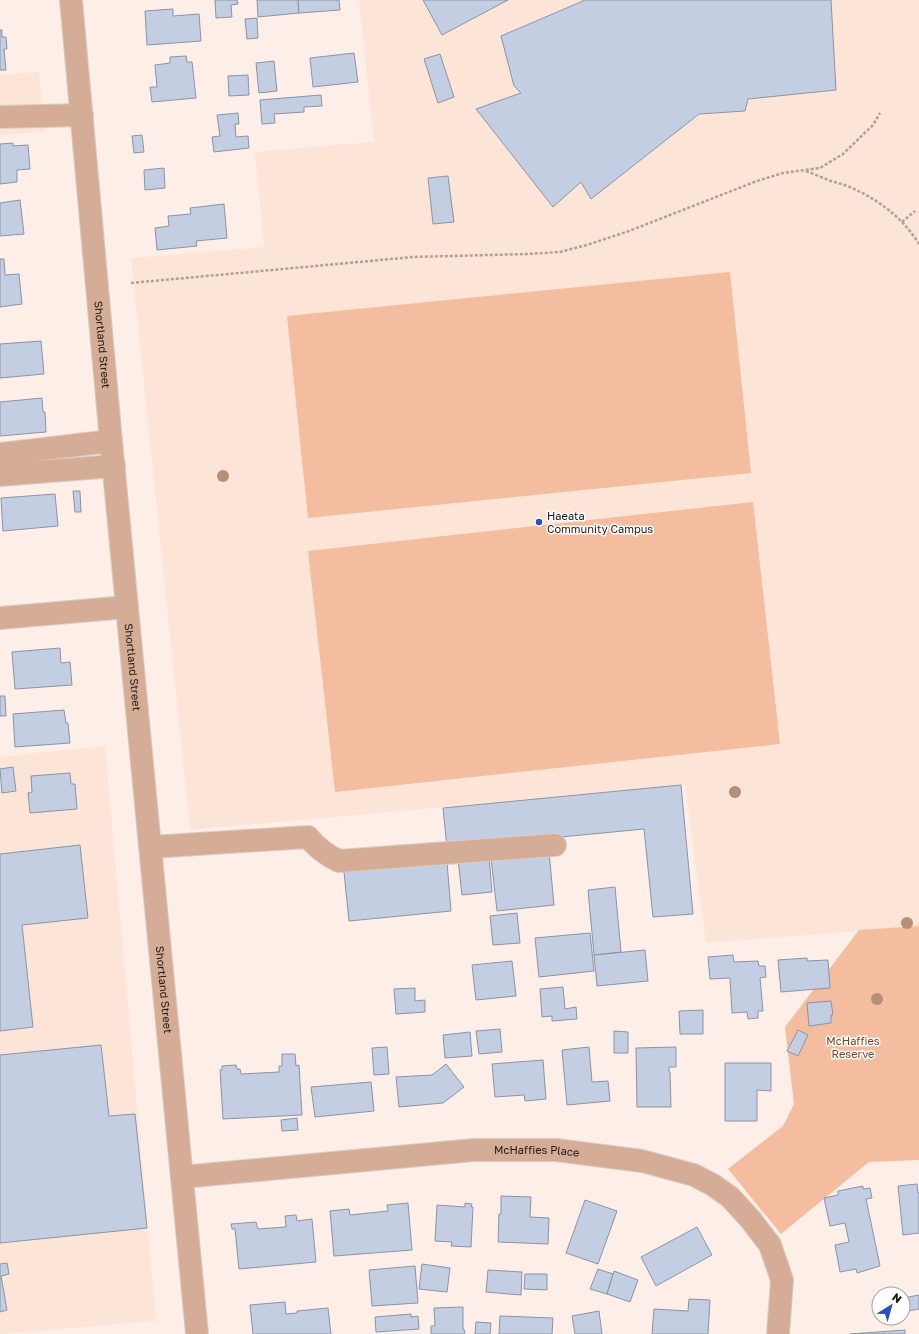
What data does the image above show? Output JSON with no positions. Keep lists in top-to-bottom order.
{
  "streets": {
    "street": ["Shortland Street", "McHaffies Place"]
  },
  "crossings": [
    ["Shortland Street", "McHaffies Place"]
  ],
  "parks": ["McHaffies Reserve"],
  "places": ["Haeata Community Campus"],
  "north": "top right"
}
